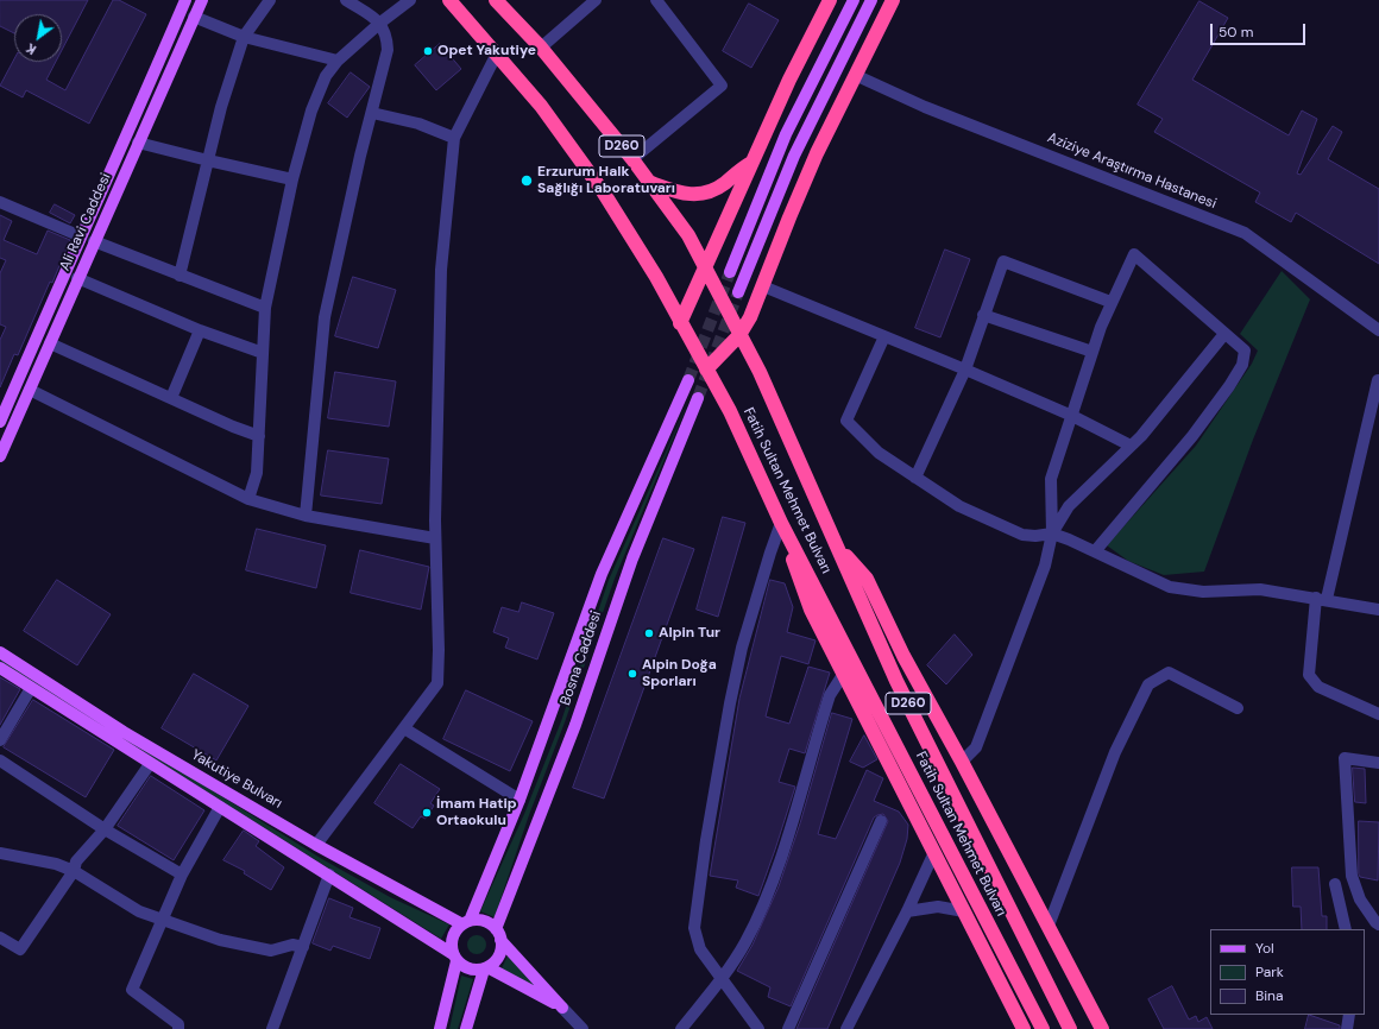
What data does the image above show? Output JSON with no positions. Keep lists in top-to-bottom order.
{
  "streets": {
    "highway": ["D260", "Fatih Sultan Mehmet Bulvarı"],
    "main road": ["Ali Ravi Caddesi", "Bosna Caddesi", "Yakutiye Bulvarı"],
    "street": ["Aziziye Araştırma Hastanesi"]
  },
  "crossings": [
    ["Bosna Caddesi", "Yakutiye Bulvarı"]
  ],
  "places": [
    "Opet Yakutiye",
    "Erzurum Halk Sağlığı Laboratuvarı",
    "Alpin Tur",
    "Alpin Doğa Sporları",
    "İmam Hatip Ortaokulu"
  ],
  "legend": ["Yol", "Park", "Bina"],
  "scale_bar": "50 m",
  "north": "bottom left"
}
